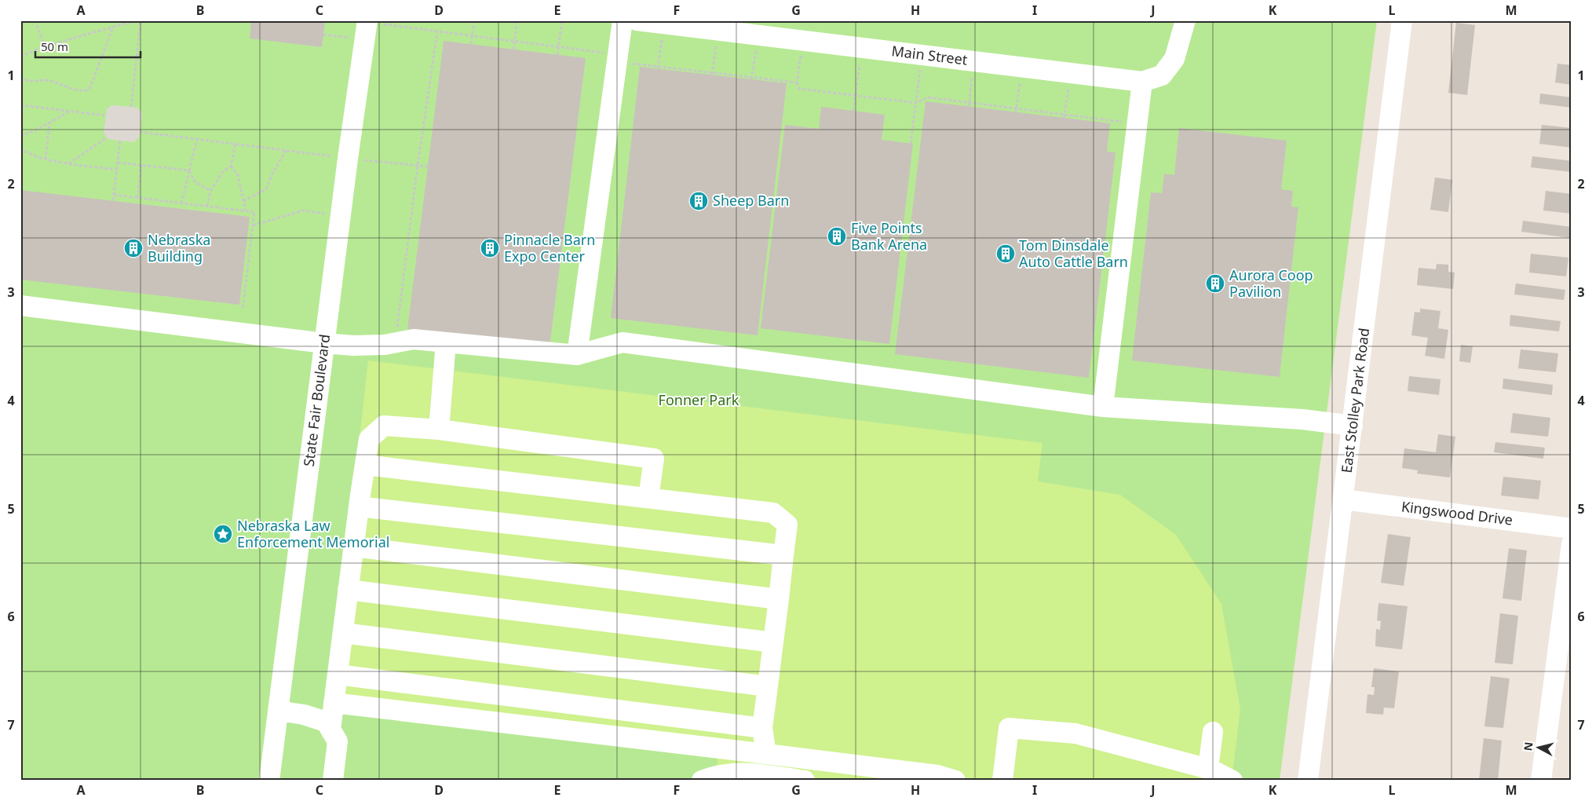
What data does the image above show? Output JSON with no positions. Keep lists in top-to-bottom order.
{
  "streets": {
    "street": [
      "Main Street",
      "State Fair Boulevard",
      "East Stolley Park Road",
      "Kingswood Drive"
    ]
  },
  "crossings": [
    ["East Stolley Park Road", "Kingswood Drive"]
  ],
  "parks": ["Fonner Park"],
  "places": {
    "building": [
      "Sheep Barn",
      "Five Points Bank Arena",
      "Nebraska Building",
      "Pinnacle Barn Expo Center",
      "Tom Dinsdale Auto Cattle Barn",
      "Aurora Coop Pavilion"
    ],
    "place": ["Nebraska Law Enforcement Memorial"]
  },
  "scale_bar": "50 m",
  "north": "left",
  "grid": {
    "columns": [
      "A",
      "B",
      "C",
      "D",
      "E",
      "F",
      "G",
      "H",
      "I",
      "J",
      "K",
      "L",
      "M"
    ],
    "rows": [
      "1",
      "2",
      "3",
      "4",
      "5",
      "6",
      "7"
    ]
  }
}
